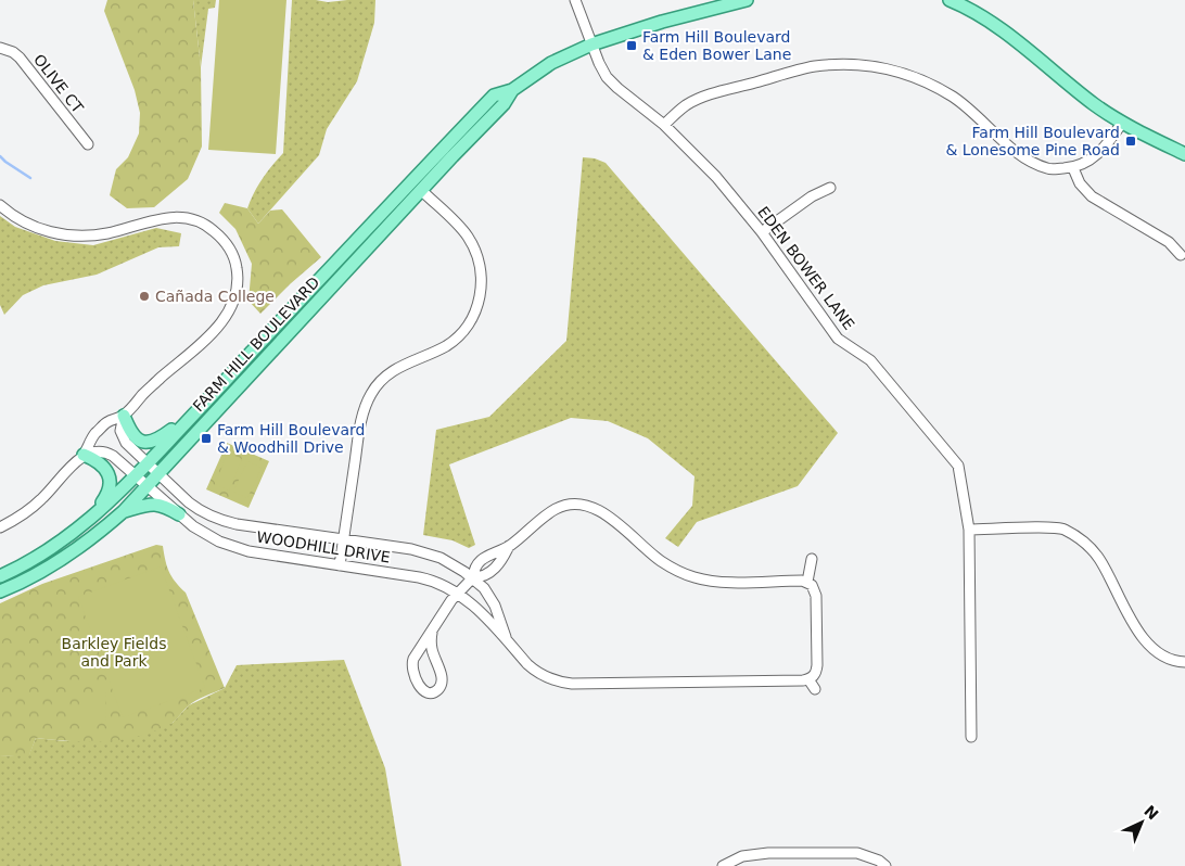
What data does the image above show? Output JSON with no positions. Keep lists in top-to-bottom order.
{
  "streets": {
    "main road": ["FARM HILL BOULEVARD"],
    "street": ["OLIVE CT", "EDEN BOWER LANE", "WOODHILL DRIVE"]
  },
  "crossings": [
    ["EDEN BOWER LANE", "FARM HILL BOULEVARD"],
    ["FARM HILL BOULEVARD", "WOODHILL DRIVE"]
  ],
  "parks": ["Barkley Fields and Park"],
  "places": {
    "transit": ["Farm Hill Boulevard & Eden Bower Lane", "Farm Hill Boulevard & Lonesome Pine Road", "Farm Hill Boulevard & Woodhill Drive"],
    "other": ["Cañada College"]
  },
  "north": "top right"
}
